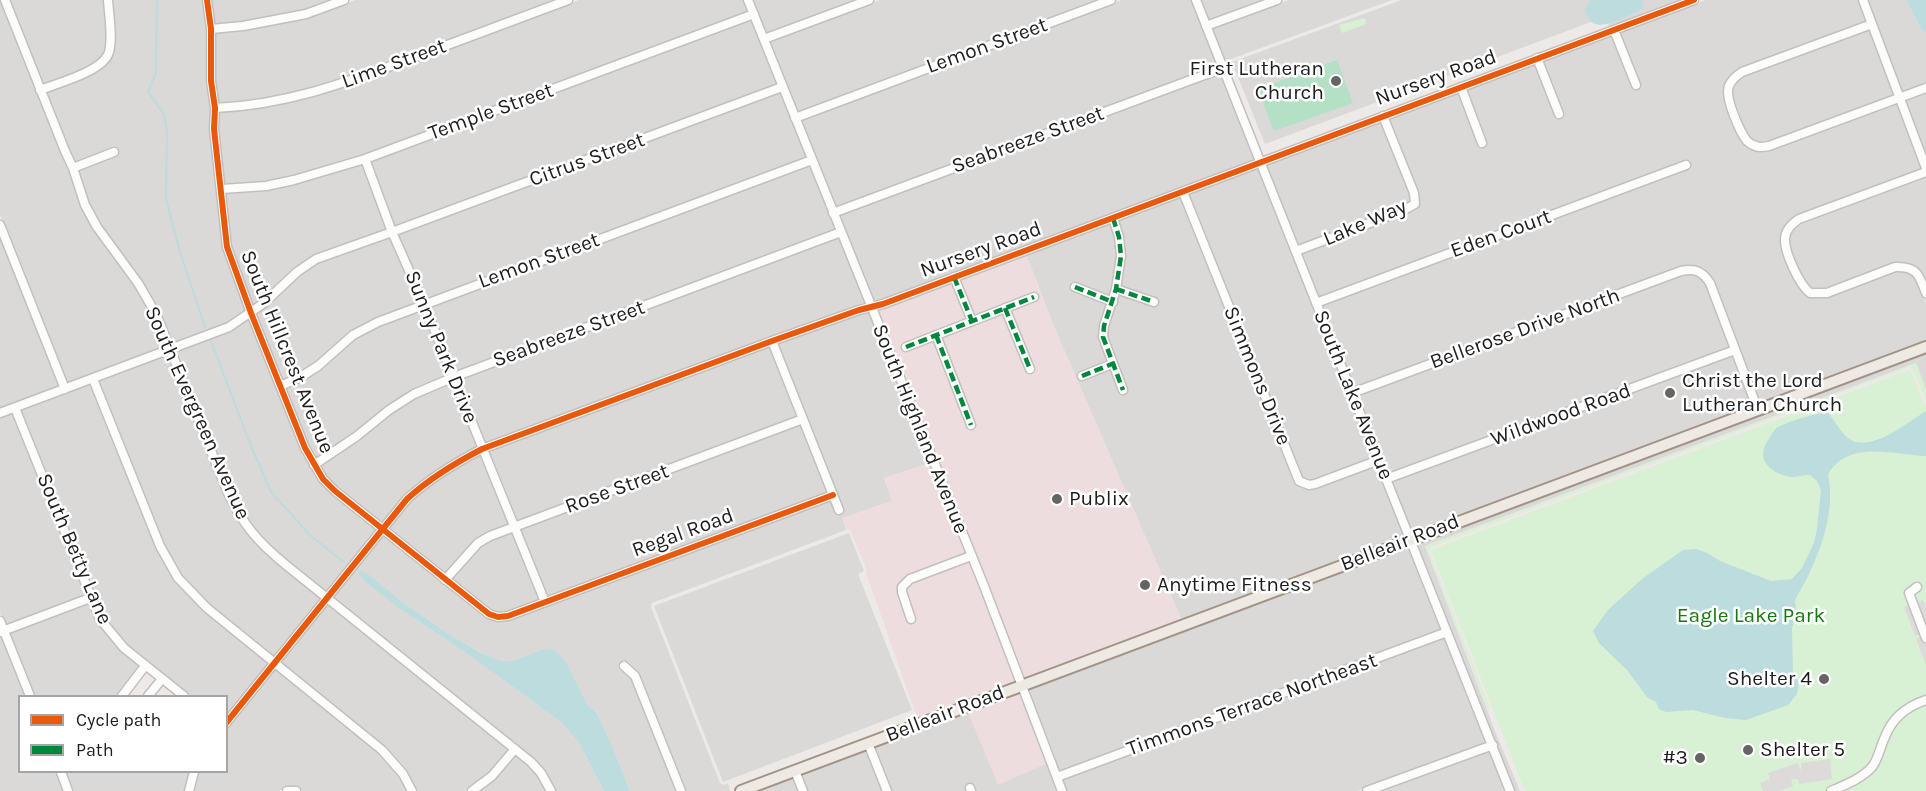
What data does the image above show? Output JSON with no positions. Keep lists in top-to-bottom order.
{
  "streets": {
    "main road": ["Belleair Road"],
    "street": [
      "Lemon Street",
      "Lime Street",
      "Nursery Road",
      "Temple Street",
      "Seabreeze Street",
      "Citrus Street",
      "Lake Way",
      "Eden Court",
      "Bellerose Drive North",
      "Sunny Park Drive",
      "South Hillcrest Avenue",
      "Simmons Drive",
      "South Lake Avenue",
      "South Evergreen Avenue",
      "Wildwood Road",
      "South Highland Avenue",
      "Rose Street",
      "Regal Road",
      "South Betty Lane",
      "Timmons Terrace Northeast"
    ]
  },
  "crossings": [
    ["Lemon Street", "Sunny Park Drive"],
    ["Lemon Street", "South Hillcrest Avenue"],
    ["Lemon Street", "South Highland Avenue"],
    ["Lime Street", "South Hillcrest Avenue"],
    ["Nursery Road", "Lake Way"],
    ["Nursery Road", "Sunny Park Drive"],
    ["Nursery Road", "South Hillcrest Avenue"],
    ["Nursery Road", "Simmons Drive"],
    ["Nursery Road", "South Lake Avenue"],
    ["Nursery Road", "South Evergreen Avenue"],
    ["Nursery Road", "South Highland Avenue"],
    ["Temple Street", "Sunny Park Drive"],
    ["Temple Street", "South Hillcrest Avenue"],
    ["Temple Street", "South Highland Avenue"],
    ["Seabreeze Street", "Sunny Park Drive"],
    ["Seabreeze Street", "South Hillcrest Avenue"],
    ["Seabreeze Street", "South Lake Avenue"],
    ["Seabreeze Street", "South Highland Avenue"],
    ["Citrus Street", "Sunny Park Drive"],
    ["Citrus Street", "South Hillcrest Avenue"],
    ["Citrus Street", "South Evergreen Avenue"],
    ["Citrus Street", "South Highland Avenue"],
    ["Citrus Street", "South Betty Lane"],
    ["Lake Way", "South Lake Avenue"],
    ["Eden Court", "South Lake Avenue"],
    ["Bellerose Drive North", "South Lake Avenue"],
    ["Bellerose Drive North", "Wildwood Road"],
    ["Sunny Park Drive", "South Hillcrest Avenue"],
    ["Sunny Park Drive", "Rose Street"],
    ["Sunny Park Drive", "Regal Road"],
    ["South Hillcrest Avenue", "Rose Street"],
    ["South Hillcrest Avenue", "Regal Road"],
    ["Simmons Drive", "South Lake Avenue"],
    ["South Lake Avenue", "Wildwood Road"],
    ["South Lake Avenue", "Belleair Road"],
    ["South Lake Avenue", "Timmons Terrace Northeast"],
    ["South Highland Avenue", "Belleair Road"],
    ["South Highland Avenue", "Timmons Terrace Northeast"]
  ],
  "parks": ["Eagle Lake Park"],
  "places": [
    "First Lutheran Church",
    "Christ the Lord Lutheran Church",
    "Publix",
    "Anytime Fitness",
    "Shelter 4",
    "Shelter 5",
    "#3"
  ],
  "legend": ["Cycle path", "Path"]
}
